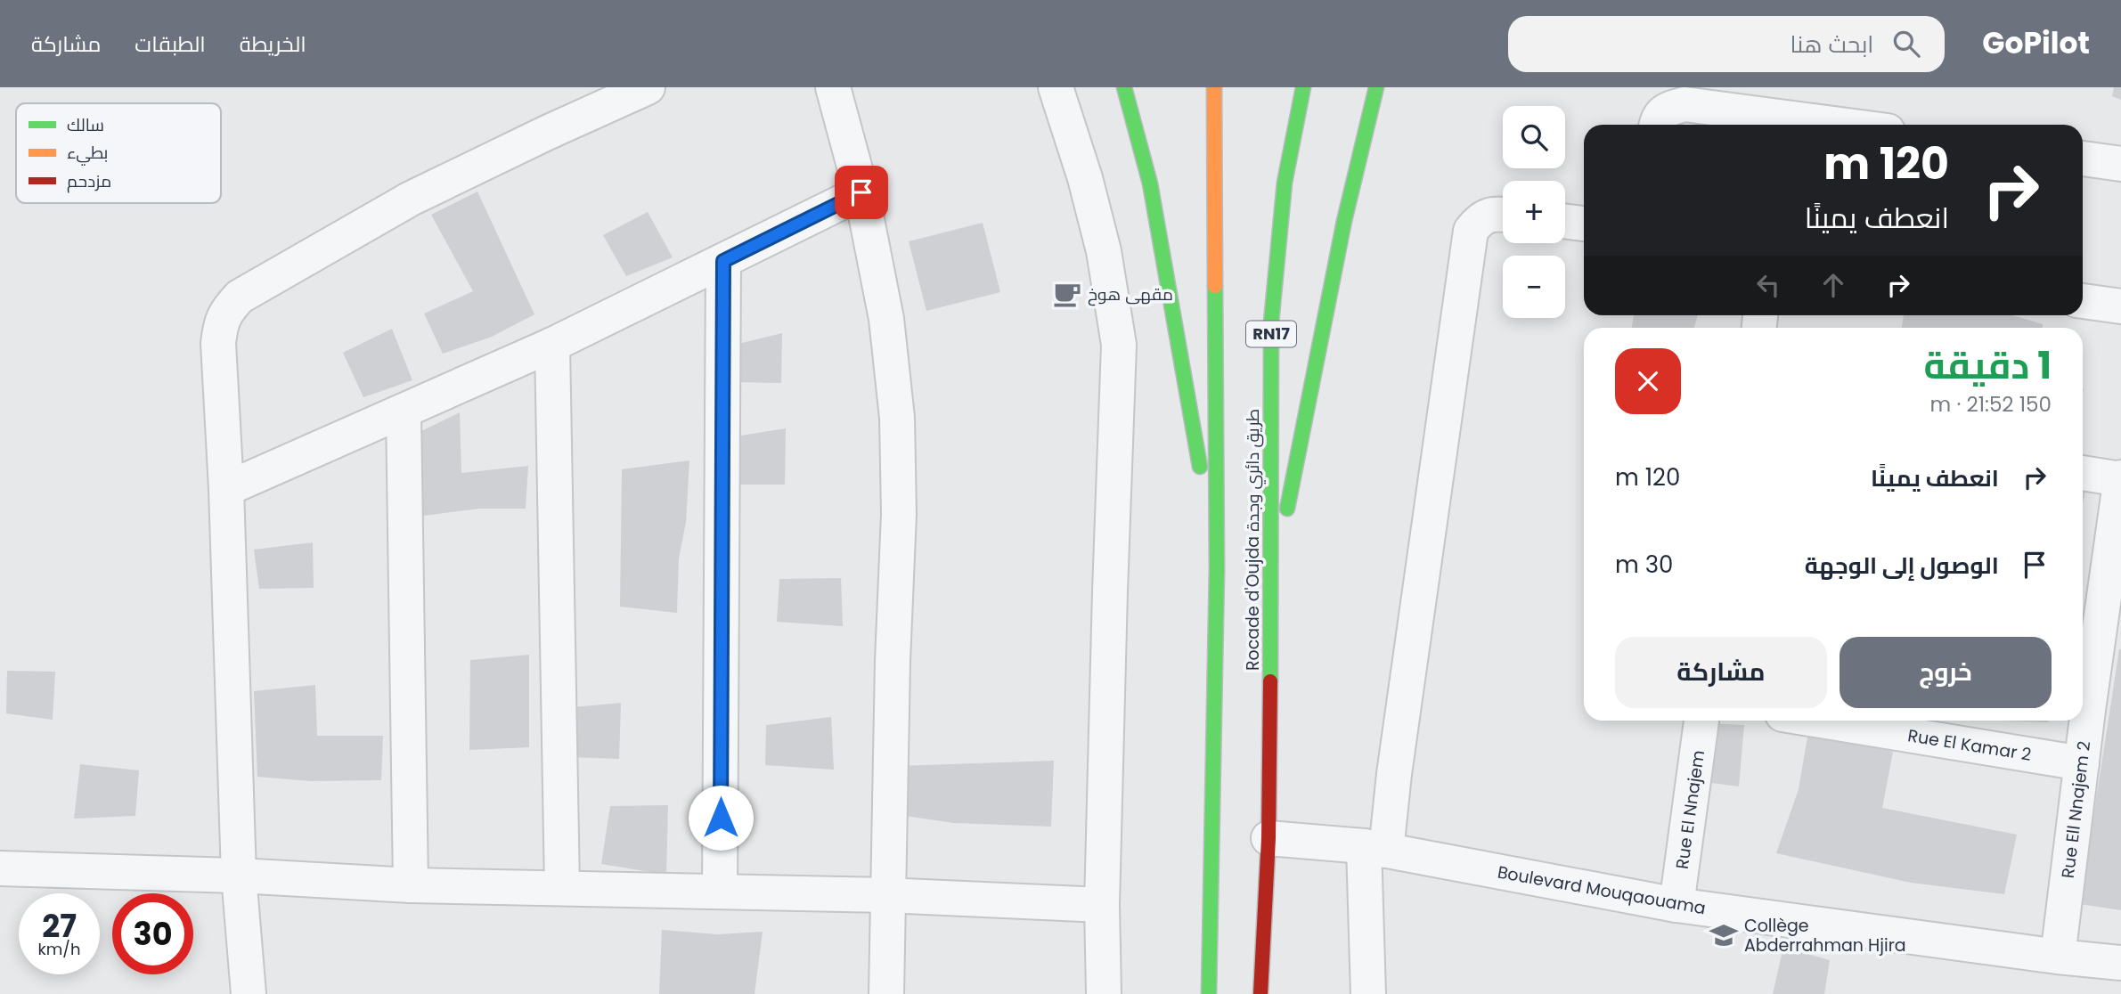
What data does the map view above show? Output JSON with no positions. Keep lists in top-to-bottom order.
{
  "streets": {
    "highway": ["RN17", "Rocade d'Oujda طريق دائري وجدة"],
    "street": [
      "Rue El Kamar 2",
      "Rue El Nnajem",
      "Rue Ell Nnajem 2",
      "Boulevard Mouqaouama"
    ]
  },
  "crossings": [
    ["Rocade d'Oujda طريق دائري وجدة", "Boulevard Mouqaouama"],
    ["Rue El Kamar 2", "Rue Ell Nnajem 2"],
    ["Rue El Nnajem", "Boulevard Mouqaouama"],
    ["Rue Ell Nnajem 2", "Boulevard Mouqaouama"]
  ],
  "places": {
    "cafe": ["مقهى هوخ"],
    "school or university": ["Collège Abderrahman Hjira"]
  },
  "legend": ["سالك", "بطيء", "مزدحم"],
  "page": {
    "header": "GoPilot",
    "search": "ابحث هنا",
    "nav": ["الخريطة", "الطبقات", "مشاركة"],
    "map_buttons": ["+", "−"],
    "turn": ["120 m", "انعطف يمينًا"],
    "heading": ["1 دقيقة", "150 m · 21:52"],
    "list": [
      {
        "name": "انعطف يمينًا",
        "value": "120 m"
      },
      {
        "name": "الوصول إلى الوجهة",
        "value": "30 m"
      }
    ],
    "buttons": ["خروج", "مشاركة"],
    "speed": "27 km/h",
    "limit": "30"
  }
}
